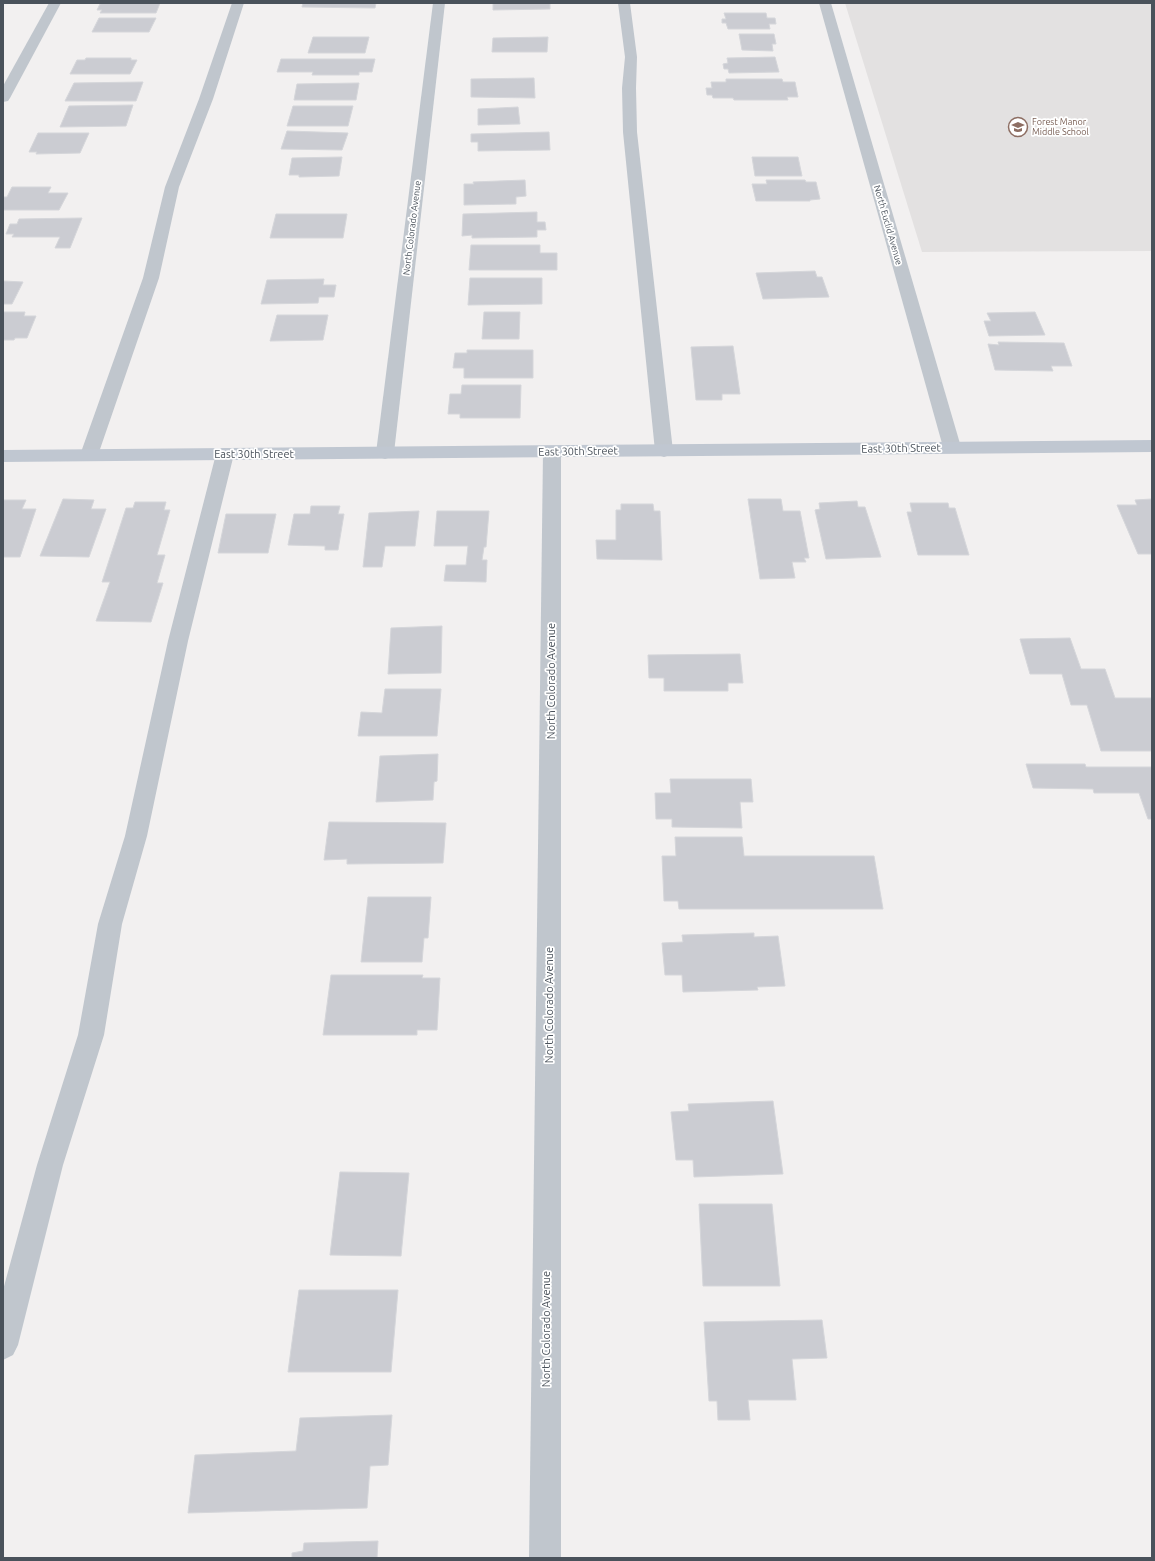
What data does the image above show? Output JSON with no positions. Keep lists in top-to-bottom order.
{
  "streets": {
    "main road": ["East 30th Street"],
    "street": ["North Euclid Avenue", "North Colorado Avenue"]
  },
  "crossings": [
    ["North Euclid Avenue", "East 30th Street"],
    ["North Colorado Avenue", "East 30th Street"]
  ],
  "places": {
    "school or university": ["Forest Manor Middle School"]
  }
}
